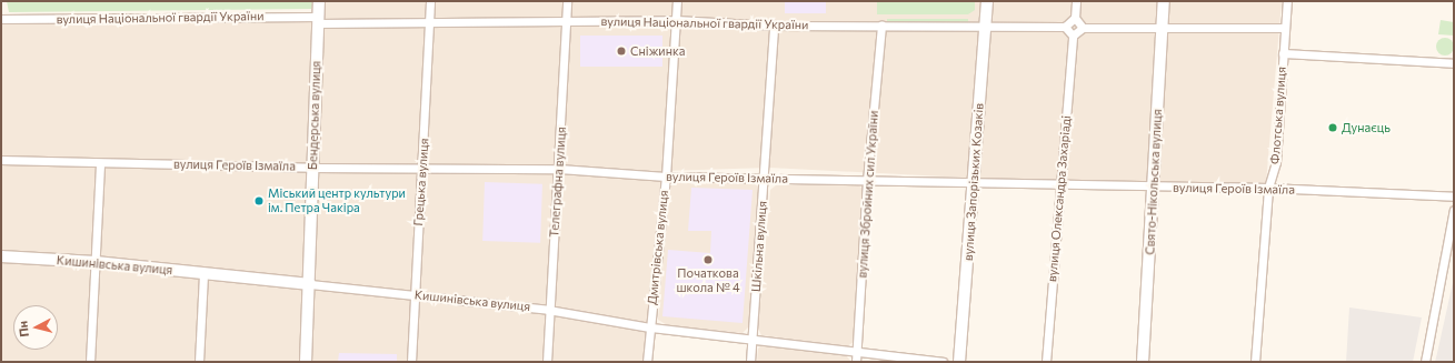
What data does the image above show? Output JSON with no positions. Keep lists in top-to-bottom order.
{
  "streets": {
    "main road": [
      "Бендерська вулиця",
      "вулиця Запорізьких Козаків",
      "Свято-Нікольська вулиця",
      "Кишинівська вулиця"
    ],
    "street": [
      "вулиця Національної гвардії України",
      "Флотська вулиця",
      "вулиця Героїв Ізмаїла",
      "Грецька вулиця",
      "Телеграфна вулиця",
      "вулиця Збройних сил України",
      "вулиця Олександра Захаріаді",
      "Шкільна вулиця",
      "Дмитрівська вулиця"
    ]
  },
  "crossings": [
    ["вулиця Національної гвардії України", "Бендерська вулиця"],
    ["вулиця Національної гвардії України", "Грецька вулиця"],
    ["вулиця Національної гвардії України", "Телеграфна вулиця"],
    ["вулиця Національної гвардії України", "вулиця Запорізьких Козаків"],
    ["вулиця Національної гвардії України", "вулиця Збройних сил України"],
    ["вулиця Національної гвардії України", "Шкільна вулиця"],
    ["вулиця Національної гвардії України", "Дмитрівська вулиця"],
    ["Бендерська вулиця", "вулиця Героїв Ізмаїла"],
    ["Бендерська вулиця", "Кишинівська вулиця"],
    ["Флотська вулиця", "вулиця Героїв Ізмаїла"],
    ["вулиця Героїв Ізмаїла", "Грецька вулиця"],
    ["вулиця Героїв Ізмаїла", "Телеграфна вулиця"],
    ["вулиця Героїв Ізмаїла", "вулиця Запорізьких Козаків"],
    ["вулиця Героїв Ізмаїла", "Свято-Нікольська вулиця"],
    ["вулиця Героїв Ізмаїла", "вулиця Збройних сил України"],
    ["вулиця Героїв Ізмаїла", "вулиця Олександра Захаріаді"],
    ["вулиця Героїв Ізмаїла", "Шкільна вулиця"],
    ["вулиця Героїв Ізмаїла", "Дмитрівська вулиця"],
    ["Грецька вулиця", "Кишинівська вулиця"],
    ["Телеграфна вулиця", "Кишинівська вулиця"],
    ["вулиця Збройних сил України", "Кишинівська вулиця"],
    ["Шкільна вулиця", "Кишинівська вулиця"],
    ["Дмитрівська вулиця", "Кишинівська вулиця"]
  ],
  "places": [
    "Сніжинка",
    "Дунаєць",
    "Міський центр культури ім. Петра Чакіра",
    "Початкова школа № 4"
  ],
  "north": "left"
}
